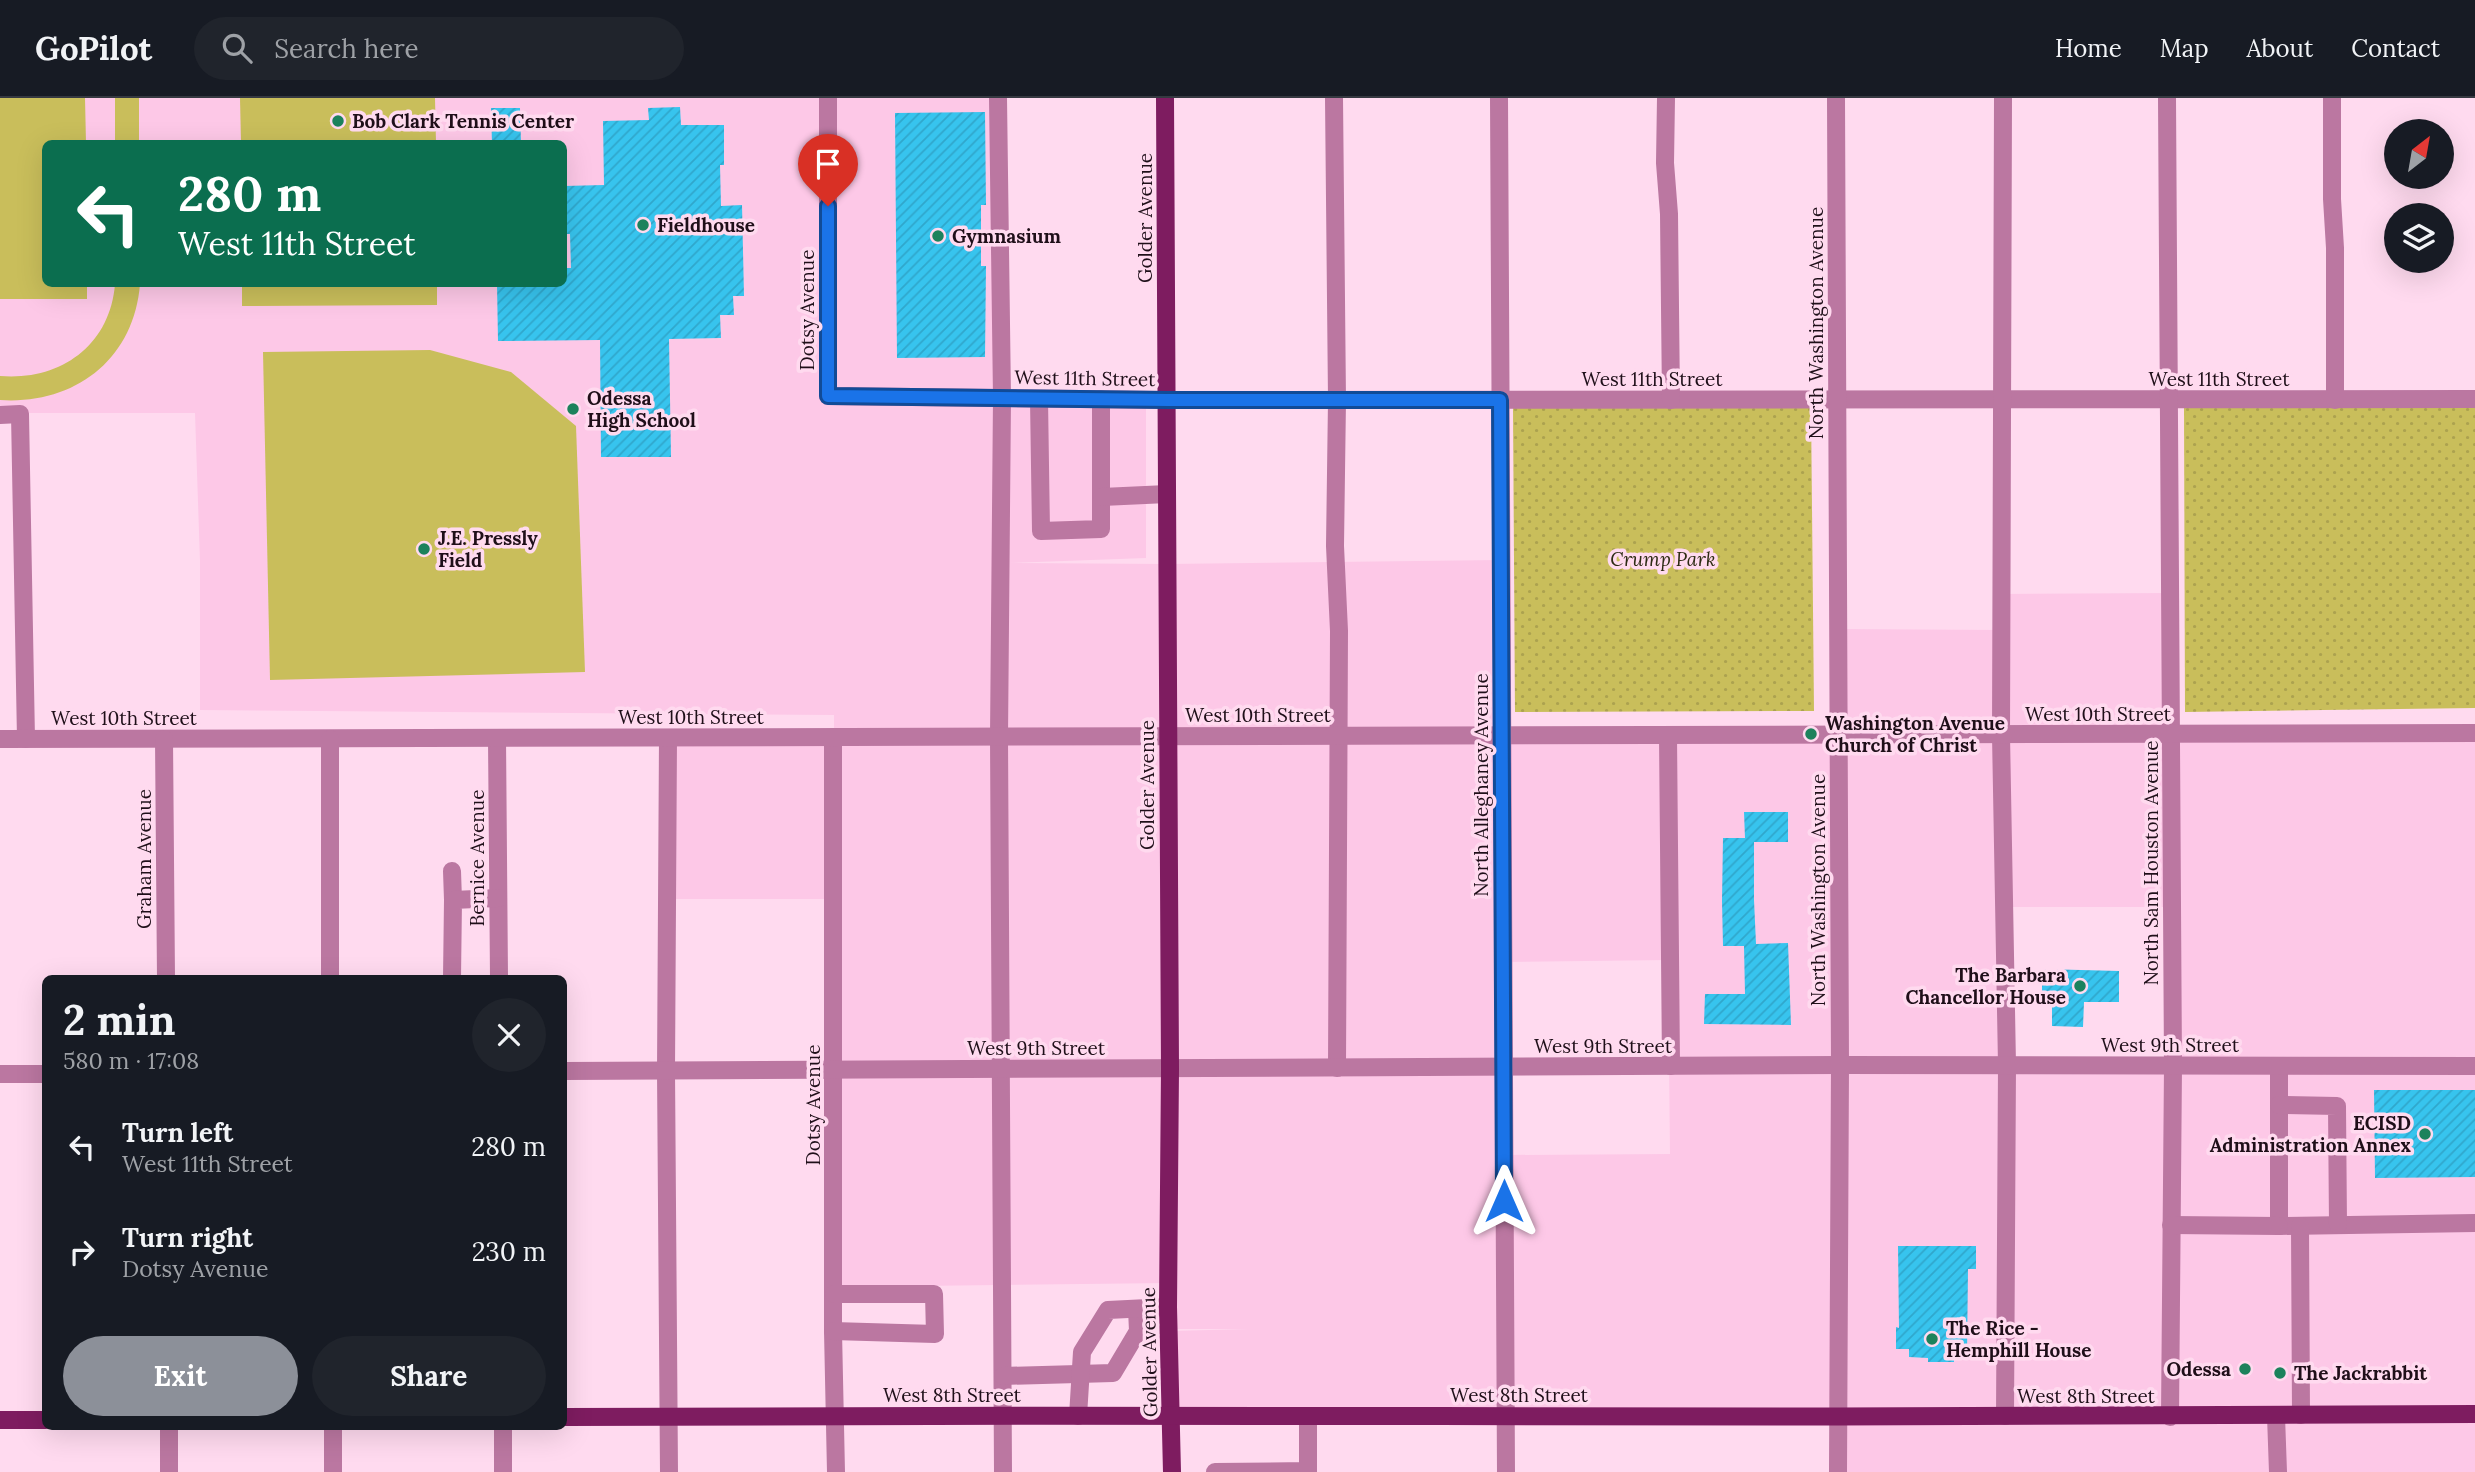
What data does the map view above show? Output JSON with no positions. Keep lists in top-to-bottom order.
{
  "streets": {
    "main road": ["Golder Avenue", "West 8th Street"],
    "street": [
      "Dotsy Avenue",
      "North Washington Avenue",
      "West 11th Street",
      "West 10th Street",
      "North Alleghaney Avenue",
      "Bernice Avenue",
      "Graham Avenue",
      "North Sam Houston Avenue",
      "West 9th Street"
    ]
  },
  "crossings": [
    ["Golder Avenue", "West 11th Street"],
    ["Golder Avenue", "West 10th Street"],
    ["Golder Avenue", "West 9th Street"],
    ["Golder Avenue", "West 8th Street"],
    ["Dotsy Avenue", "West 11th Street"],
    ["Dotsy Avenue", "West 10th Street"],
    ["Dotsy Avenue", "West 9th Street"],
    ["Dotsy Avenue", "West 8th Street"],
    ["North Washington Avenue", "West 11th Street"],
    ["North Washington Avenue", "West 10th Street"],
    ["North Washington Avenue", "West 9th Street"],
    ["North Washington Avenue", "West 8th Street"],
    ["West 11th Street", "North Alleghaney Avenue"],
    ["West 11th Street", "North Sam Houston Avenue"],
    ["West 10th Street", "North Alleghaney Avenue"],
    ["West 10th Street", "Bernice Avenue"],
    ["West 10th Street", "Graham Avenue"],
    ["West 10th Street", "North Sam Houston Avenue"],
    ["North Alleghaney Avenue", "West 9th Street"],
    ["North Alleghaney Avenue", "West 8th Street"],
    ["North Sam Houston Avenue", "West 9th Street"],
    ["North Sam Houston Avenue", "West 8th Street"]
  ],
  "parks": ["Crump Park"],
  "places": [
    "Bob Clark Tennis Center",
    "Fieldhouse",
    "Gymnasium",
    "Odessa High School",
    "J.E. Pressly Field",
    "Washington Avenue Church of Christ",
    "The Barbara Chancellor House",
    "ECISD Administration Annex",
    "The Rice - Hemphill House",
    "Odessa",
    "The Jackrabbit"
  ],
  "north": "top right",
  "page": {
    "header": "GoPilot",
    "search": "Search here",
    "nav": [
      "Home",
      "Map",
      "About",
      "Contact"
    ],
    "turn": ["280 m", "West 11th Street"],
    "heading": ["2 min", "580 m · 17:08"],
    "list": [
      {
        "name": "Turn left",
        "note": "West 11th Street",
        "value": "280 m"
      },
      {
        "name": "Turn right",
        "note": "Dotsy Avenue",
        "value": "230 m"
      }
    ],
    "buttons": ["Exit", "Share"]
  }
}
